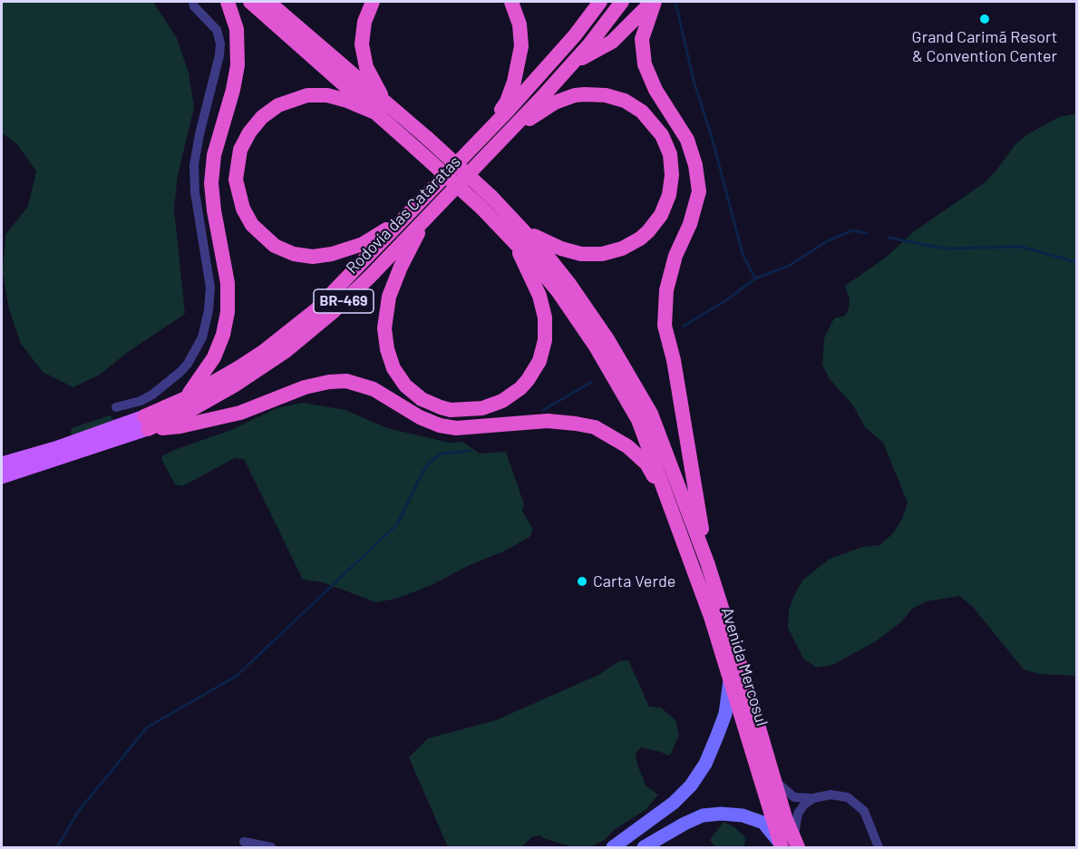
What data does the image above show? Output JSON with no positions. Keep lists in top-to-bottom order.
{
  "streets": {
    "highway": ["Rodovía das Cataratas", "BR-469", "Avenida Mercosul"]
  },
  "places": ["Grand Carimã Resort & Convention Center", "Carta Verde"]
}
